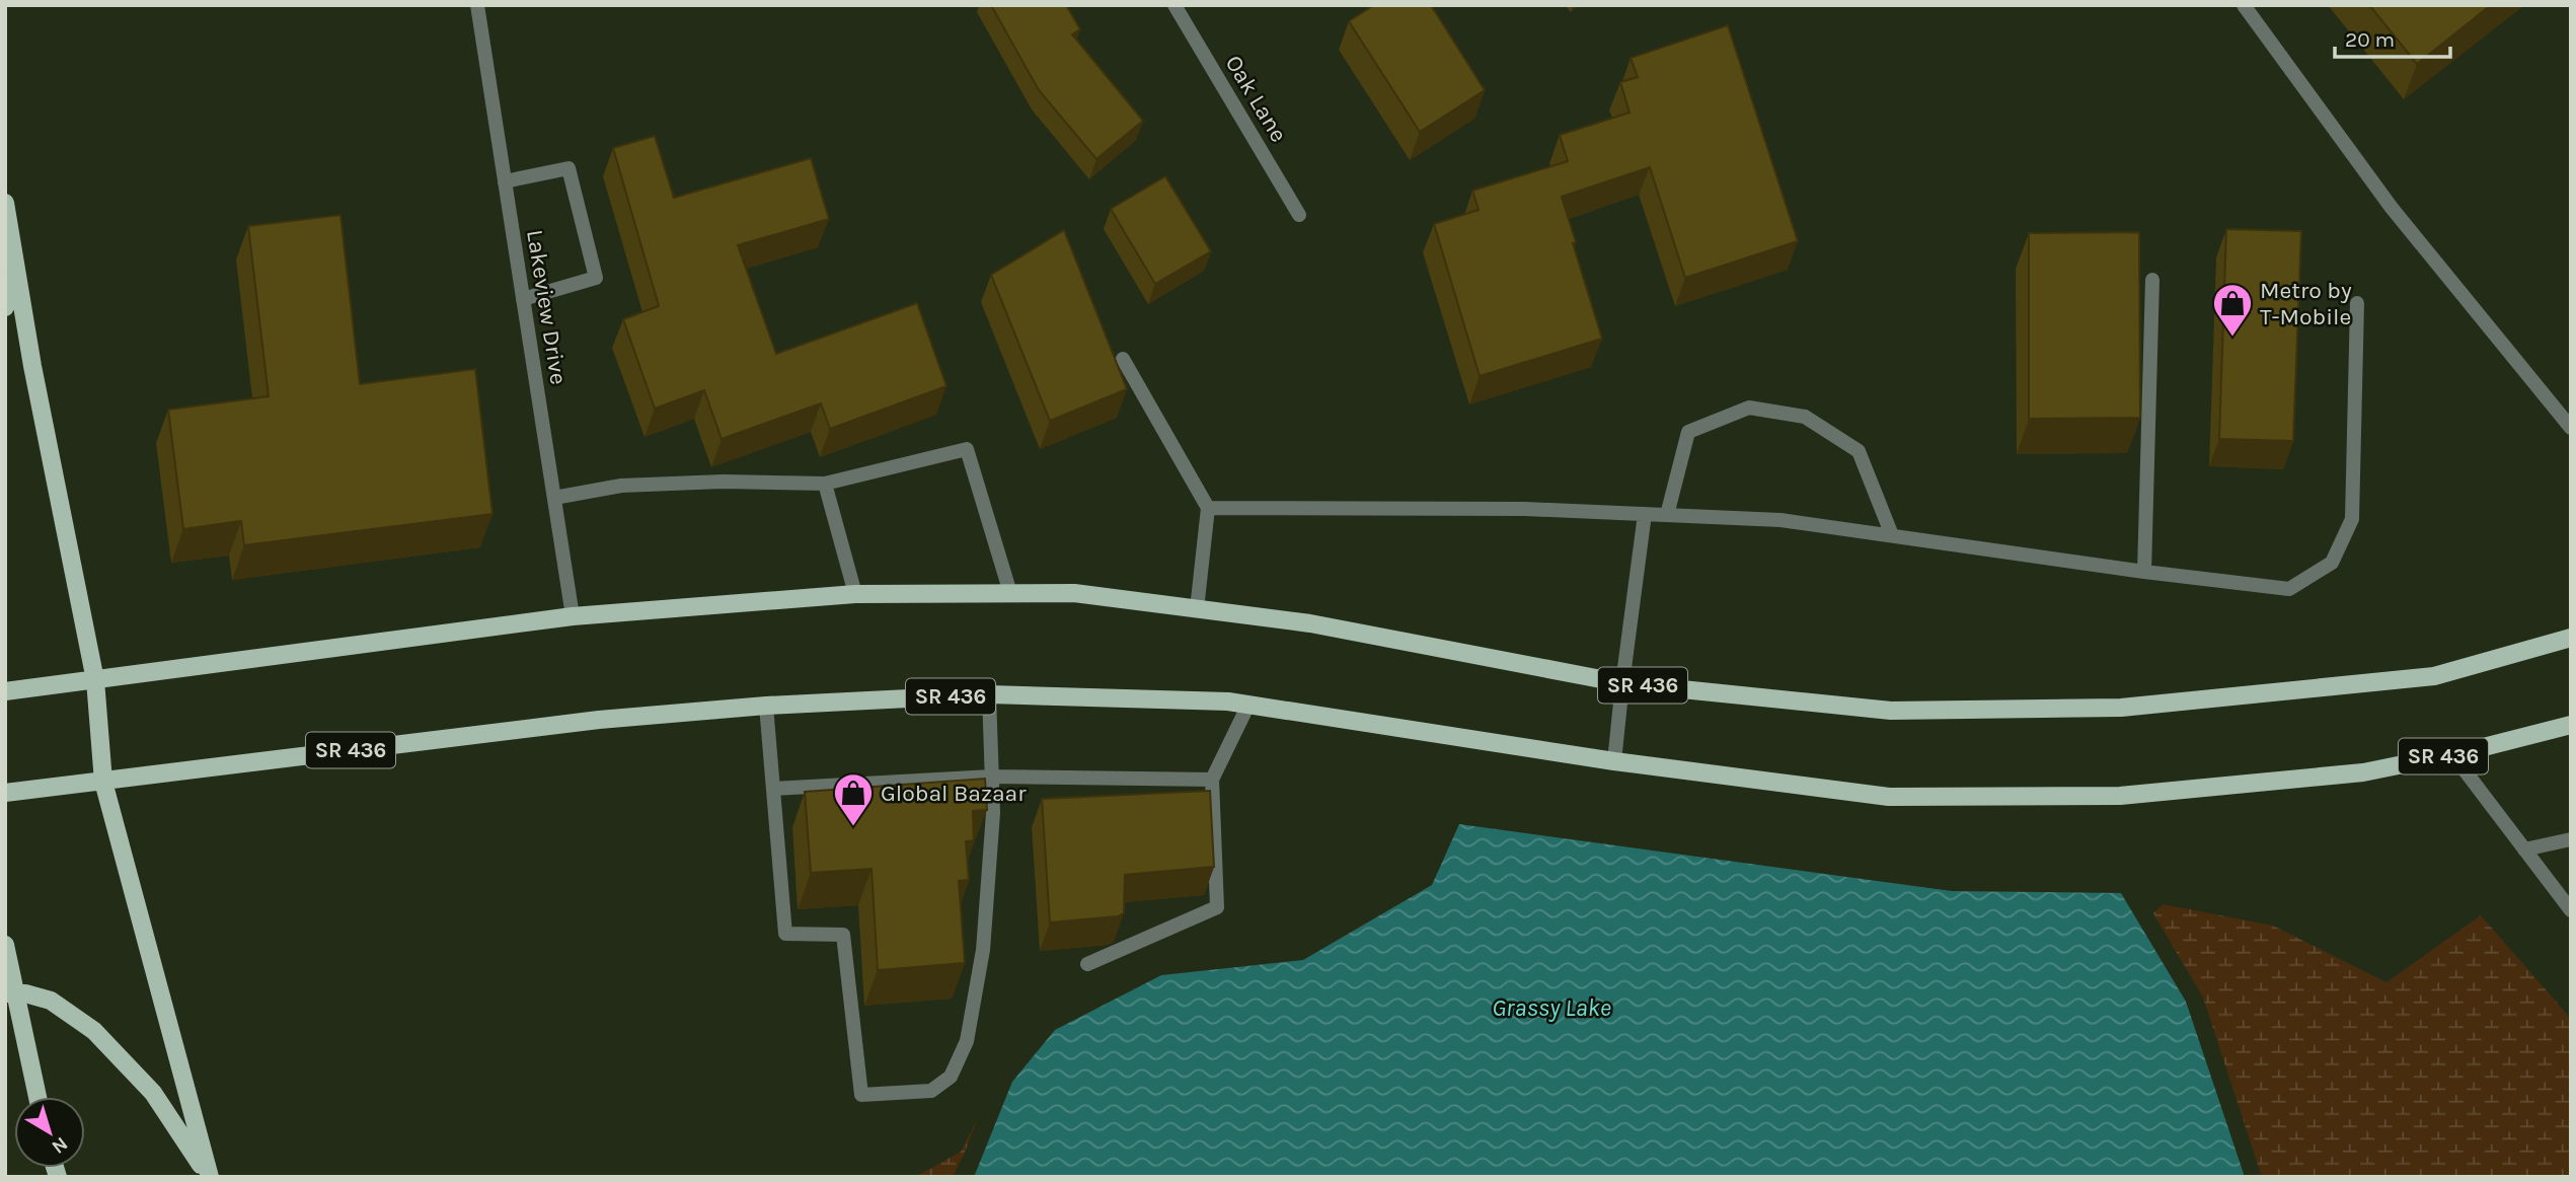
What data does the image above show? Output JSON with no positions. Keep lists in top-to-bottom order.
{
  "streets": {
    "main road": ["SR 436"],
    "street": ["Oak Lane", "Lakeview Drive"]
  },
  "crossings": [
    ["Lakeview Drive", "SR 436"]
  ],
  "water": ["Grassy Lake"],
  "places": {
    "shop": ["Metro by T-Mobile", "Global Bazaar"]
  },
  "scale_bar": "20 m",
  "north": "bottom right"
}
